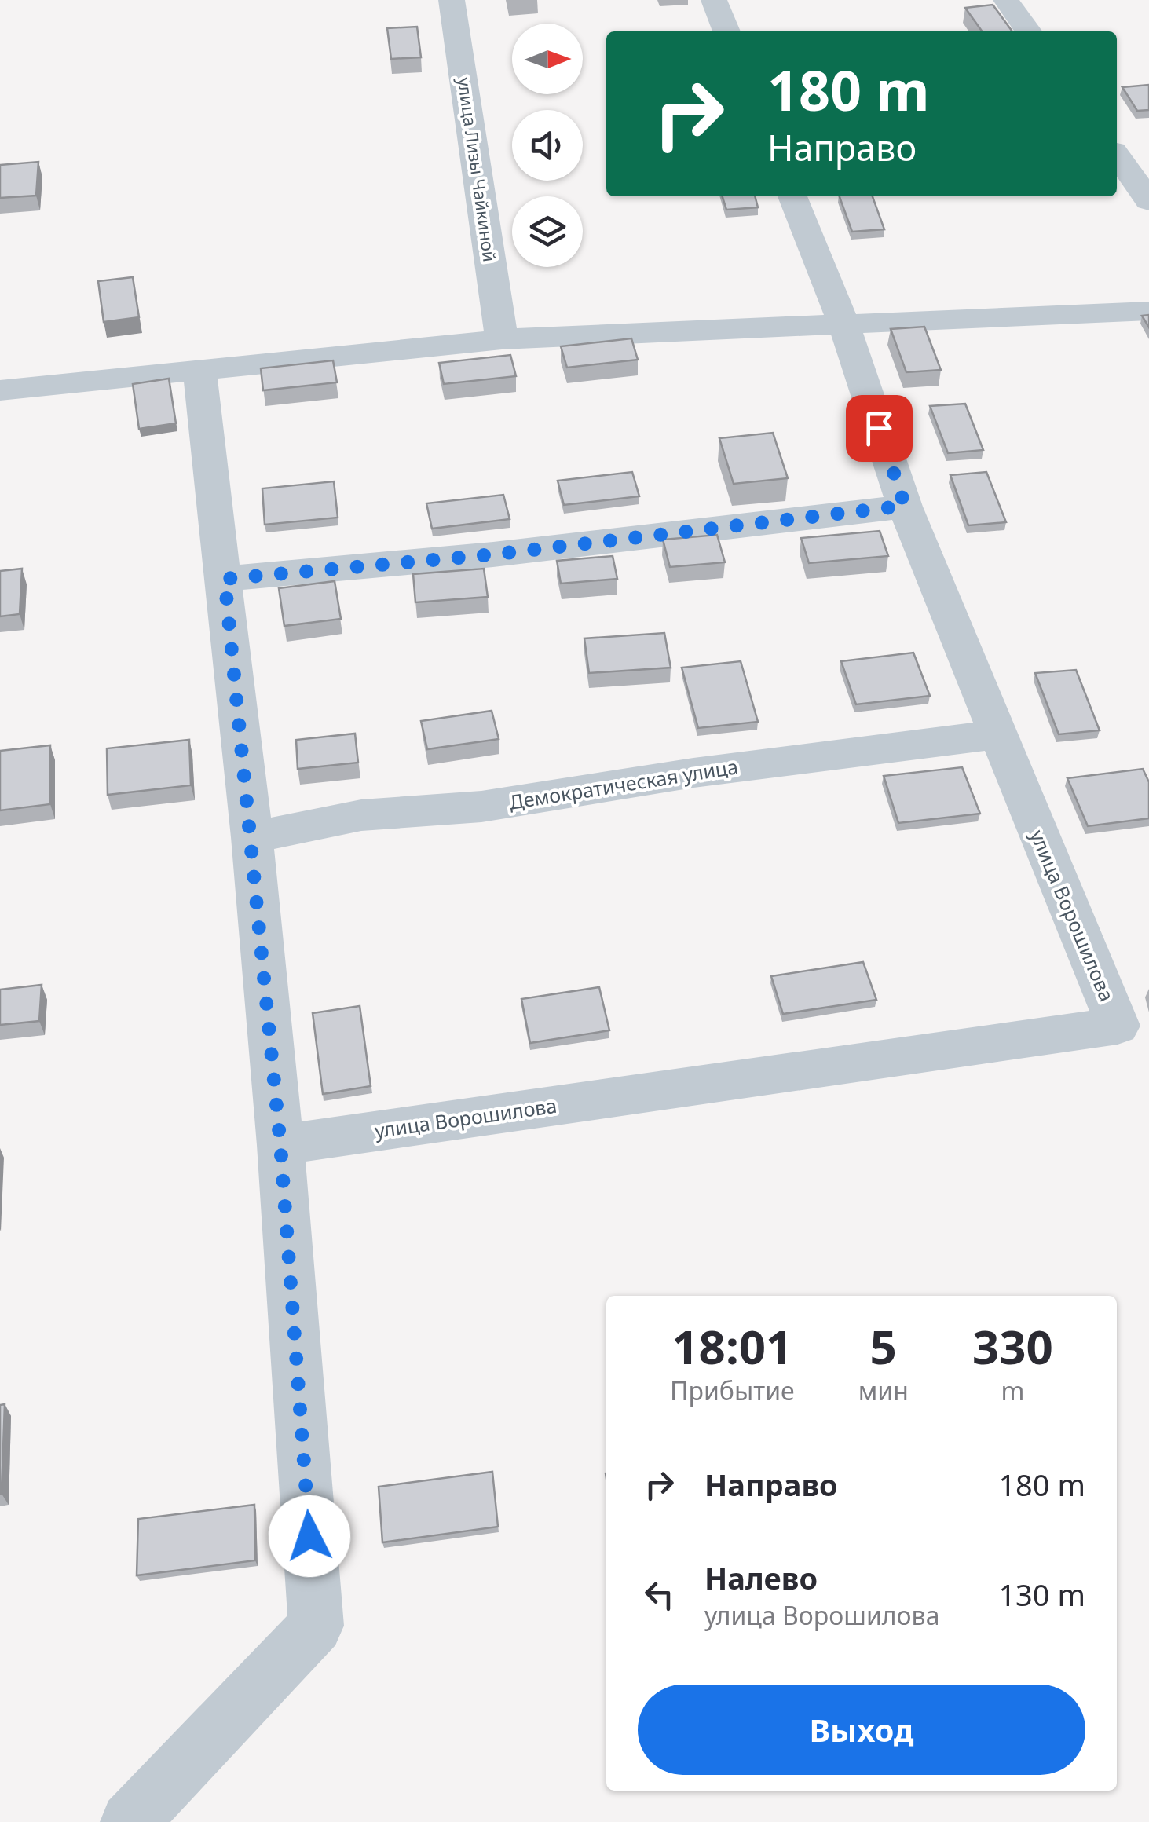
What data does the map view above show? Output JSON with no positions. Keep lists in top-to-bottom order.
{
  "streets": {
    "street": ["улица Лизы Чайкиной", "Демократическая улица", "улица Ворошилова"]
  },
  "crossings": [
    ["Демократическая улица", "улица Ворошилова"]
  ],
  "north": "right",
  "page": {
    "turn": ["180 m", "Направо"],
    "eta": [
      "18:01",
      "Прибытие",
      "5",
      "мин",
      "330",
      "m"
    ],
    "list": [
      {
        "name": "Направо",
        "value": "180 m"
      },
      {
        "name": "Налево",
        "note": "улица Ворошилова",
        "value": "130 m"
      }
    ],
    "buttons": "Выход"
  }
}
